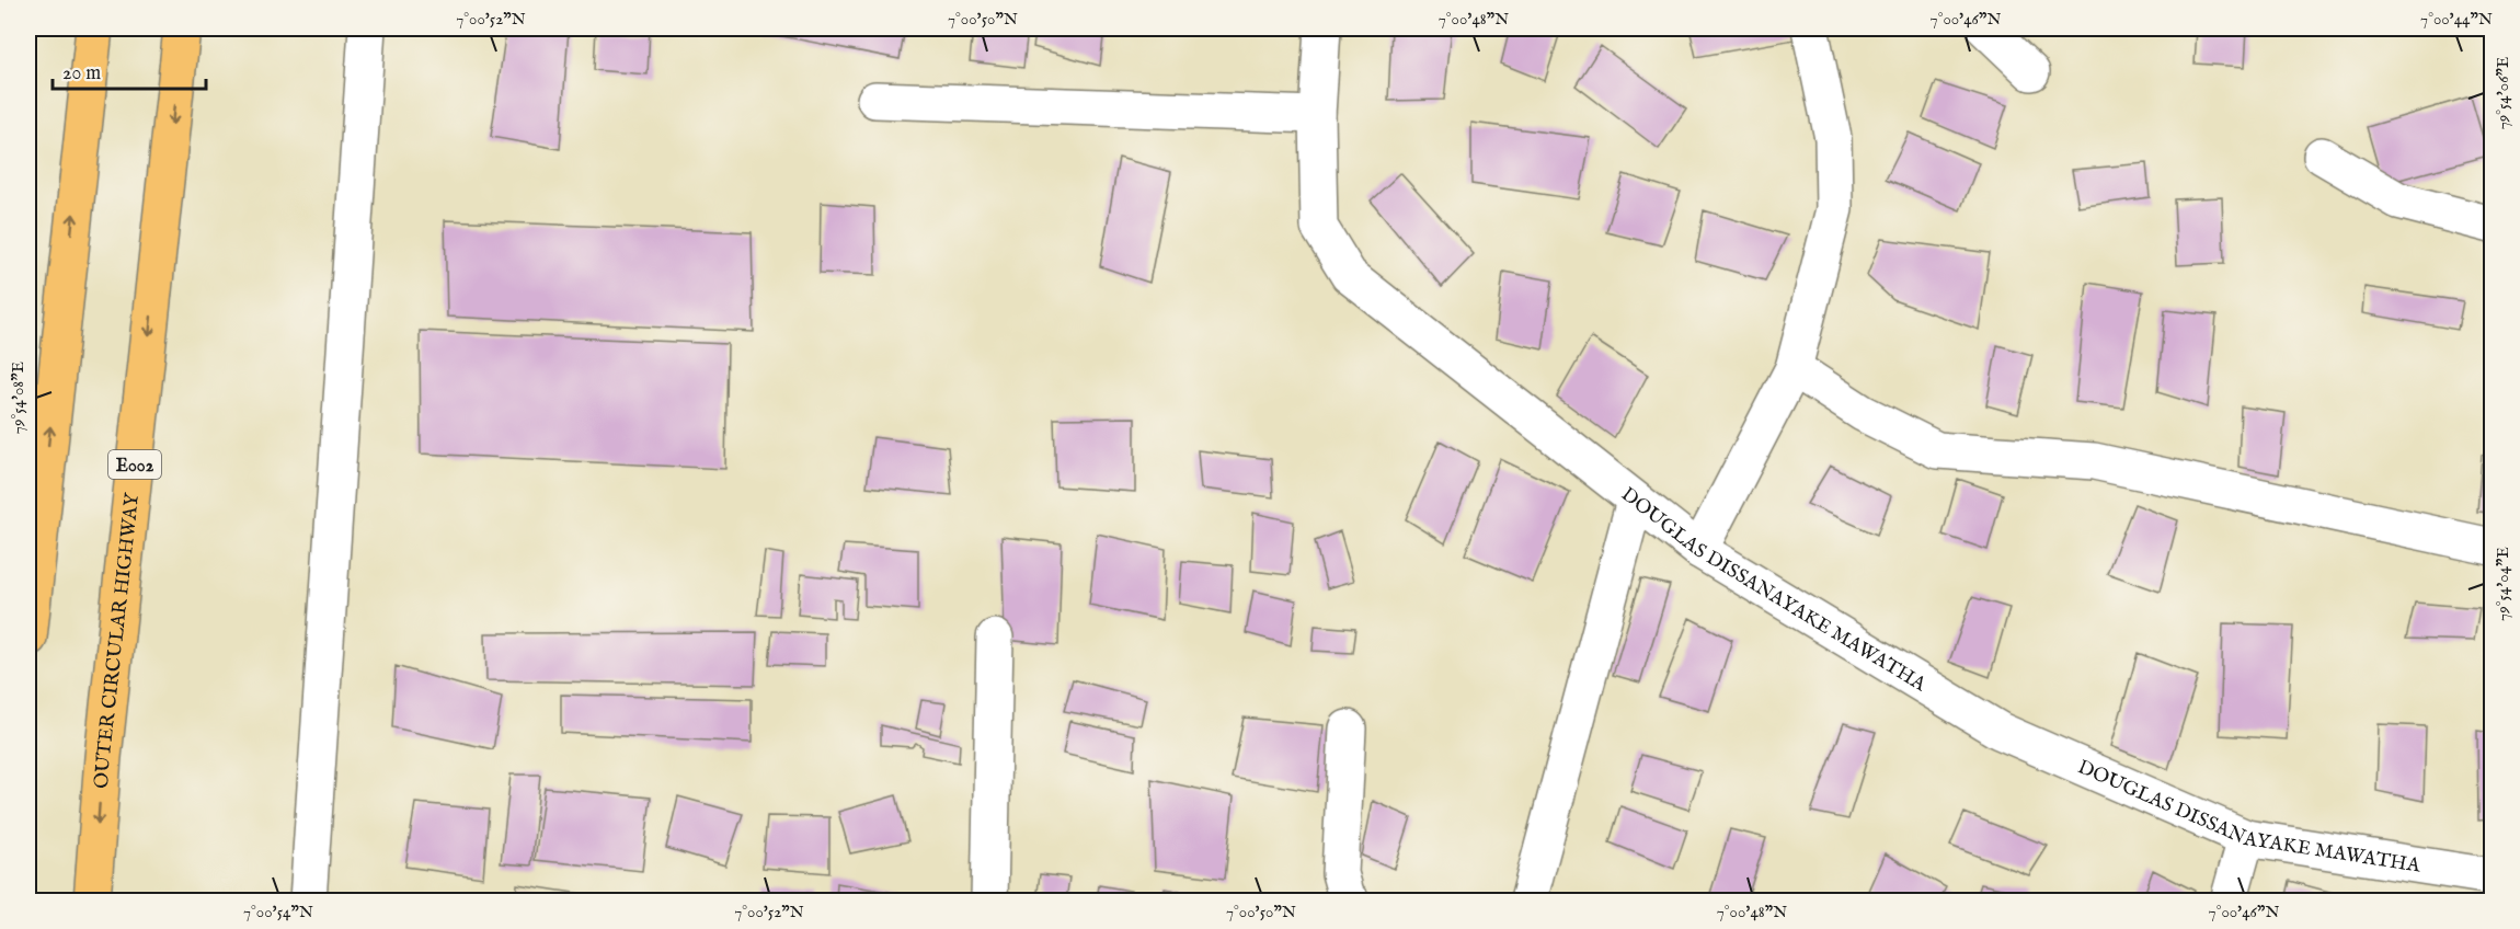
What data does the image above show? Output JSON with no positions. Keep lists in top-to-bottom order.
{
  "streets": {
    "highway": ["E002", "OUTER CIRCULAR HIGHWAY"],
    "street": ["DOUGLAS DISSANAYAKE MAWATHA"]
  },
  "scale_bar": "20 m",
  "coordinates": [
    "7°00'52\"N",
    "7°00'50\"N",
    "7°00'48\"N",
    "7°00'46\"N",
    "7°00'44\"N",
    "79°54'06\"E",
    "79°54'08\"E",
    "79°54'04\"E",
    "7°00'54\"N"
  ]
}
